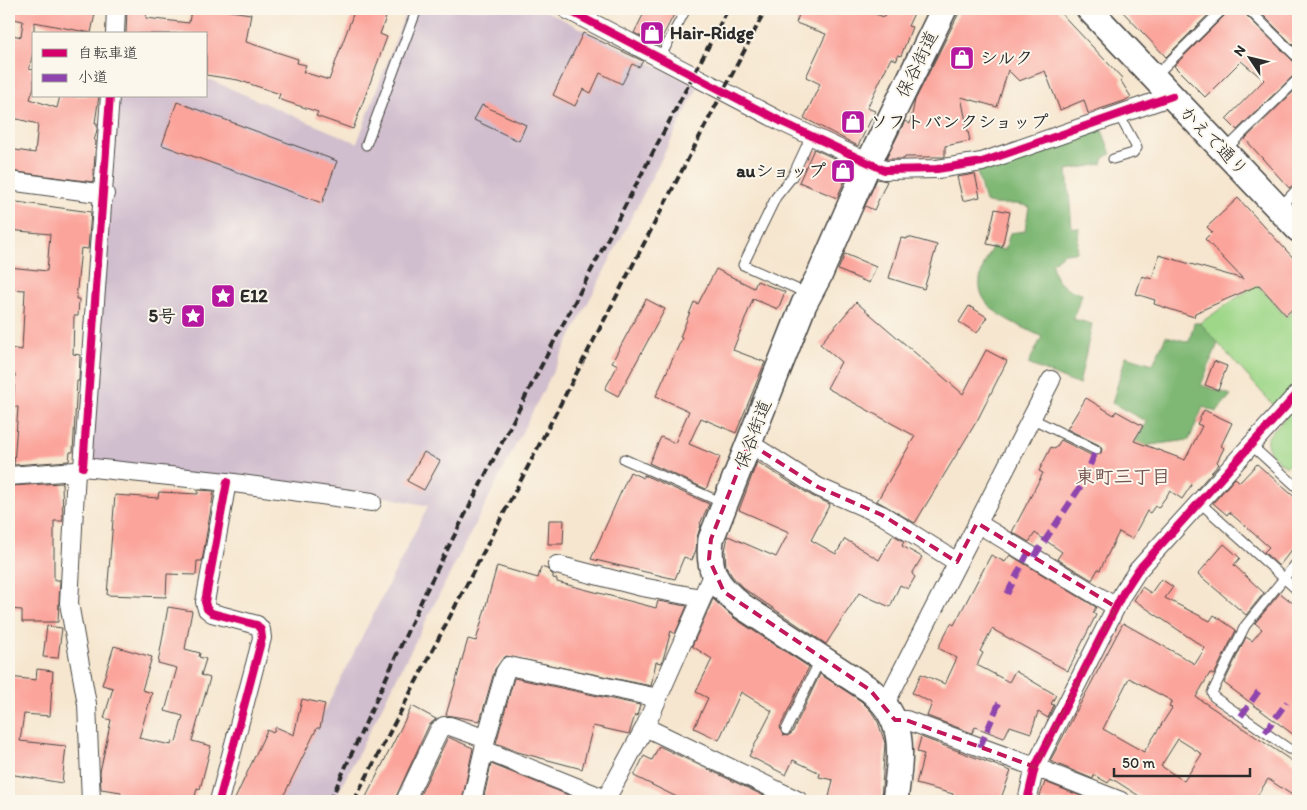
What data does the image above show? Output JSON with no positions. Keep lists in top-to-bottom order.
{
  "streets": {
    "main road": ["保谷街道", "かえで通り"]
  },
  "districts": ["東町三丁目"],
  "places": {
    "shop": [
      "Hair-Ridge",
      "シルク",
      "ソフトバンクショップ",
      "auショップ"
    ],
    "place": ["E12", "5号"]
  },
  "legend": ["自転車道", "小道"],
  "scale_bar": "50 m",
  "north": "top left"
}
